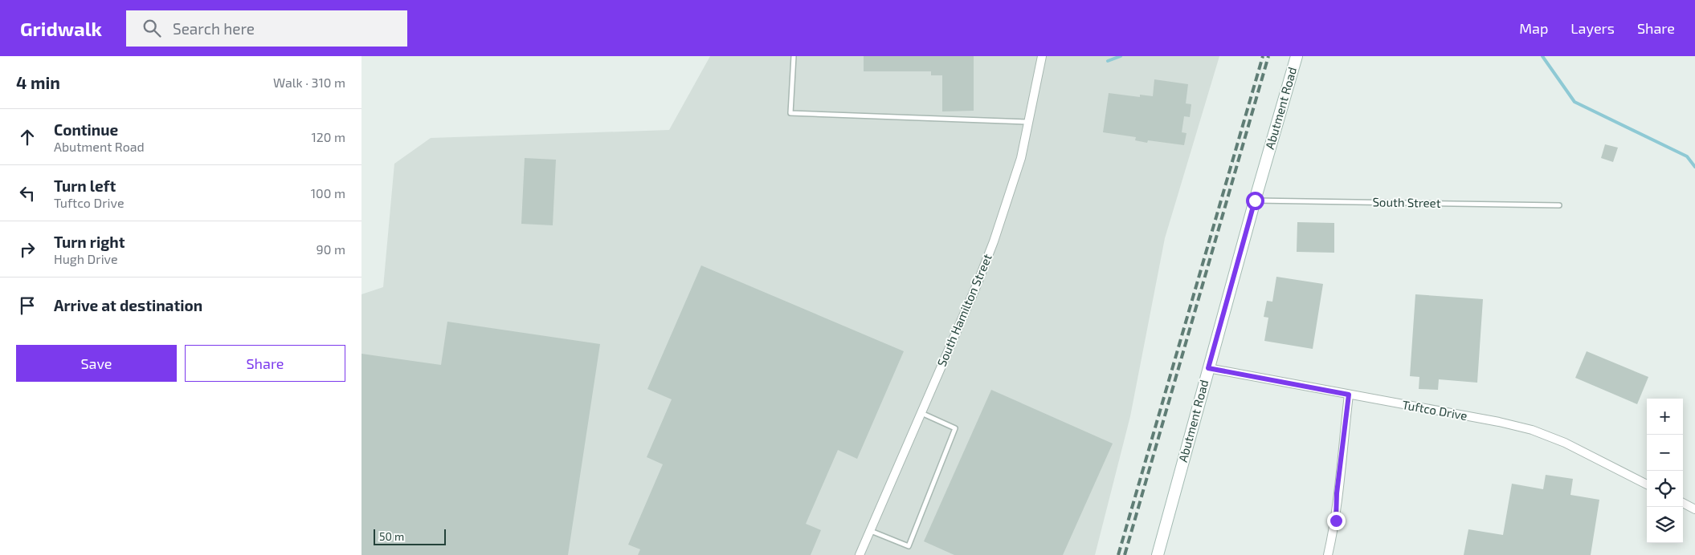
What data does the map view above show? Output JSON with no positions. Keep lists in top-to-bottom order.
{
  "streets": {
    "main road": ["Abutment Road"],
    "street": ["South Hamilton Street", "Tuftco Drive"],
    "lane": ["South Street"]
  },
  "crossings": [
    ["Abutment Road", "South Street"],
    ["Abutment Road", "Tuftco Drive"]
  ],
  "scale_bar": "50 m",
  "page": {
    "header": "Gridwalk",
    "search": "Search here",
    "nav": ["Map", "Layers", "Share"],
    "heading": ["4 min", "Walk · 310 m"],
    "list": [
      ["Continue", "Abutment Road", "120 m"],
      ["Turn left", "Tuftco Drive", "100 m"],
      ["Turn right", "Hugh Drive", "90 m"],
      "Arrive at destination"
    ],
    "buttons": ["Save", "Share"],
    "map_buttons": ["+", "−"],
    "scale": "50 m"
  }
}
